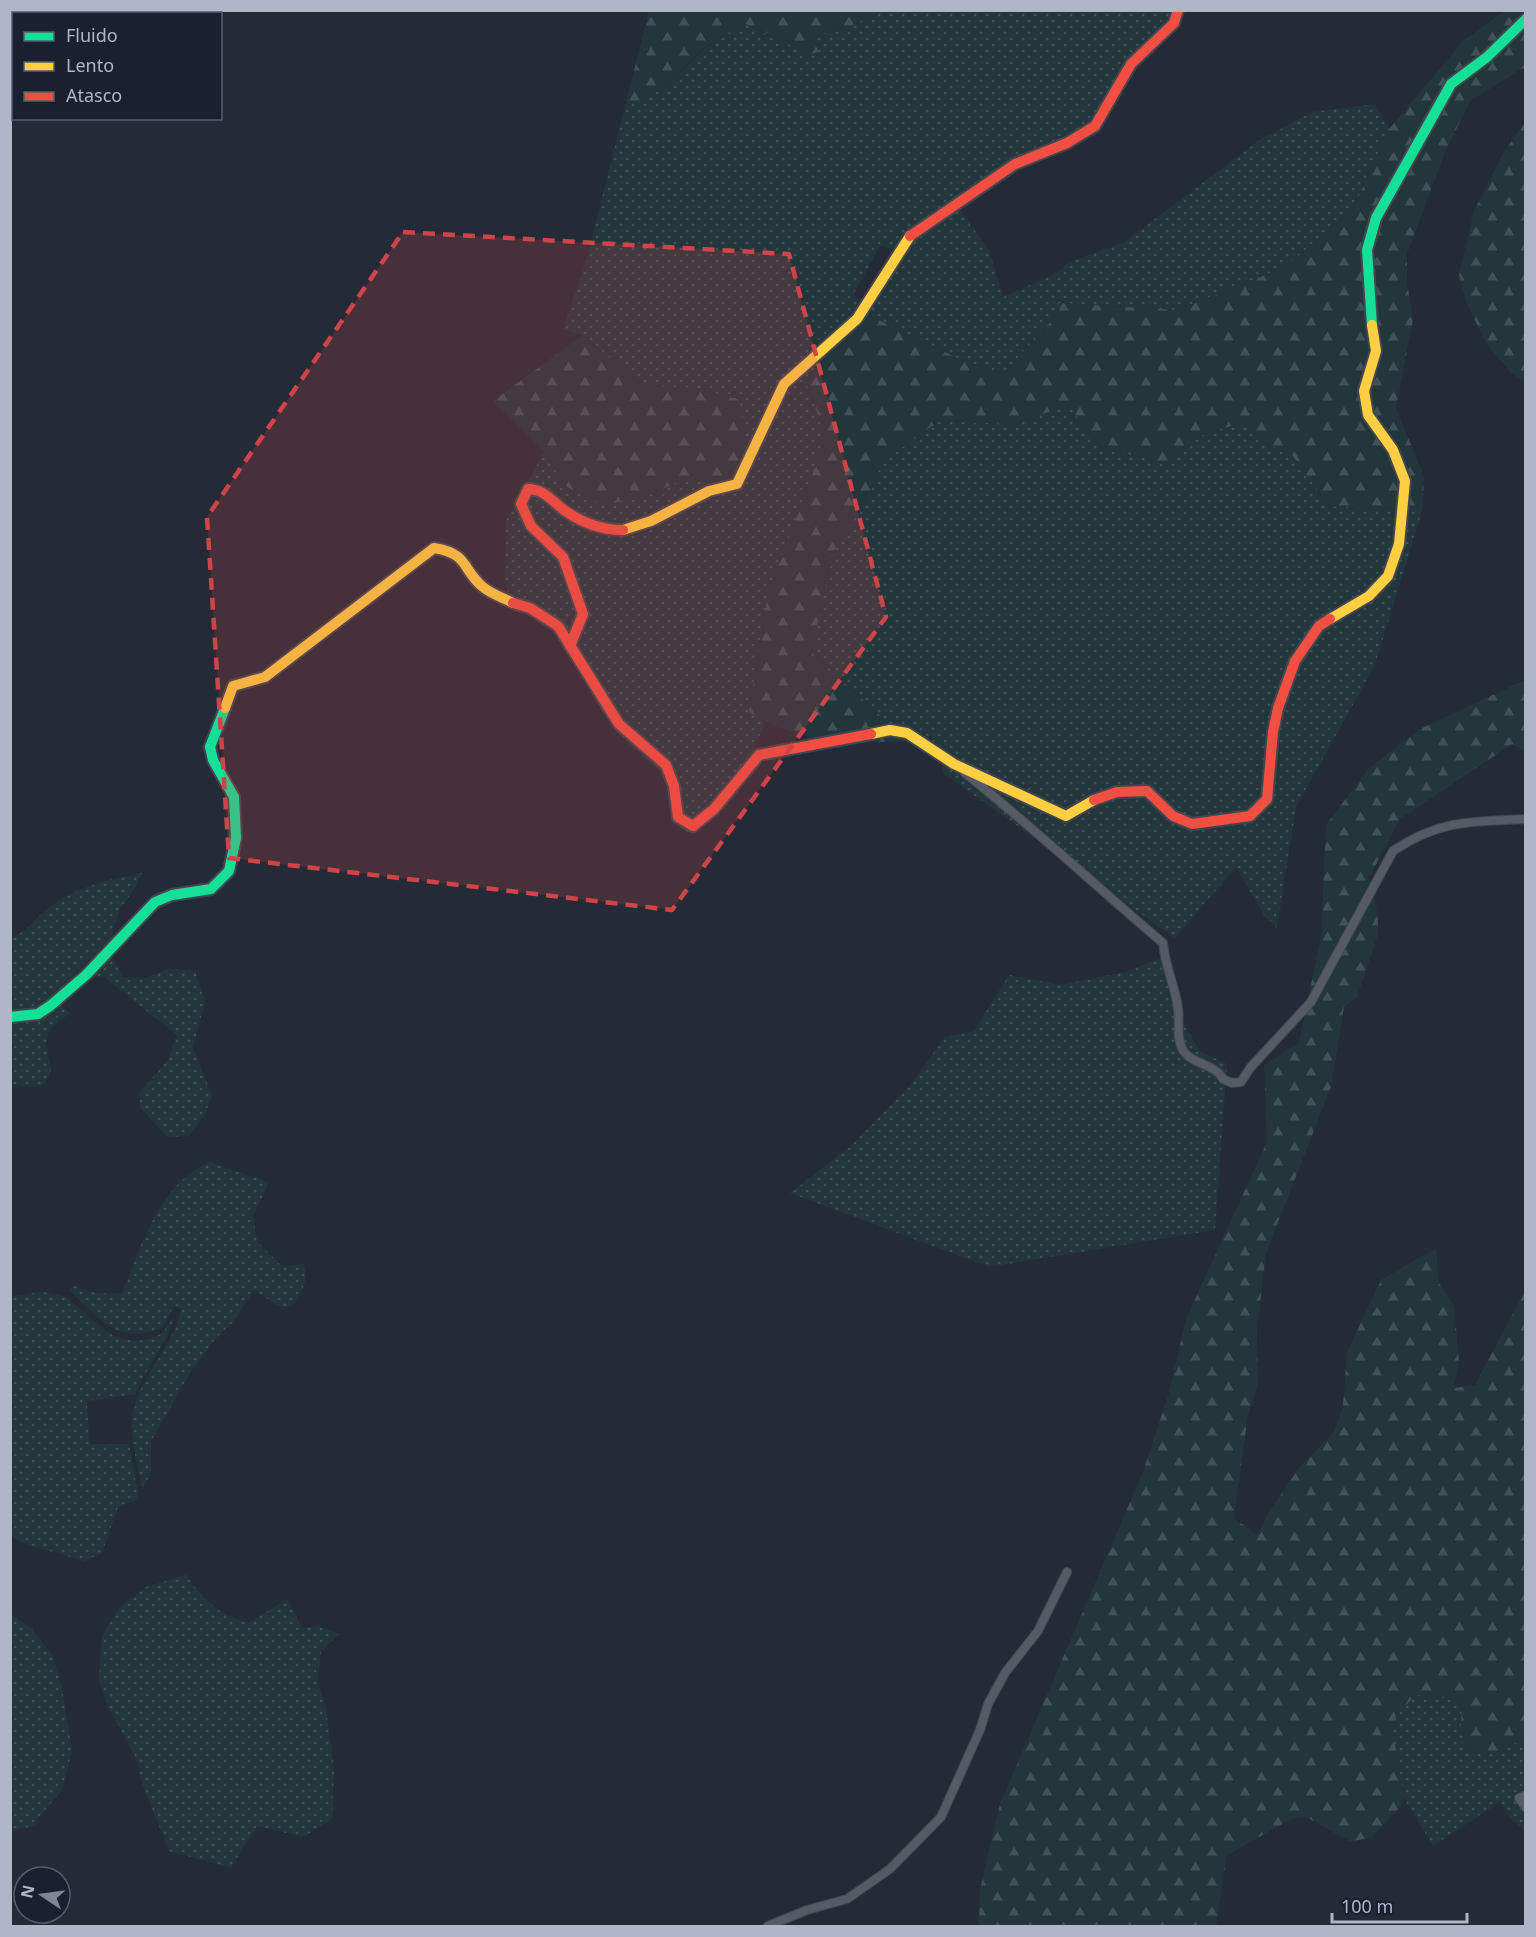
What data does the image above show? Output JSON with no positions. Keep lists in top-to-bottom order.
{
  "legend": ["Fluido", "Lento", "Atasco"],
  "scale_bar": "100 m",
  "north": "left"
}
